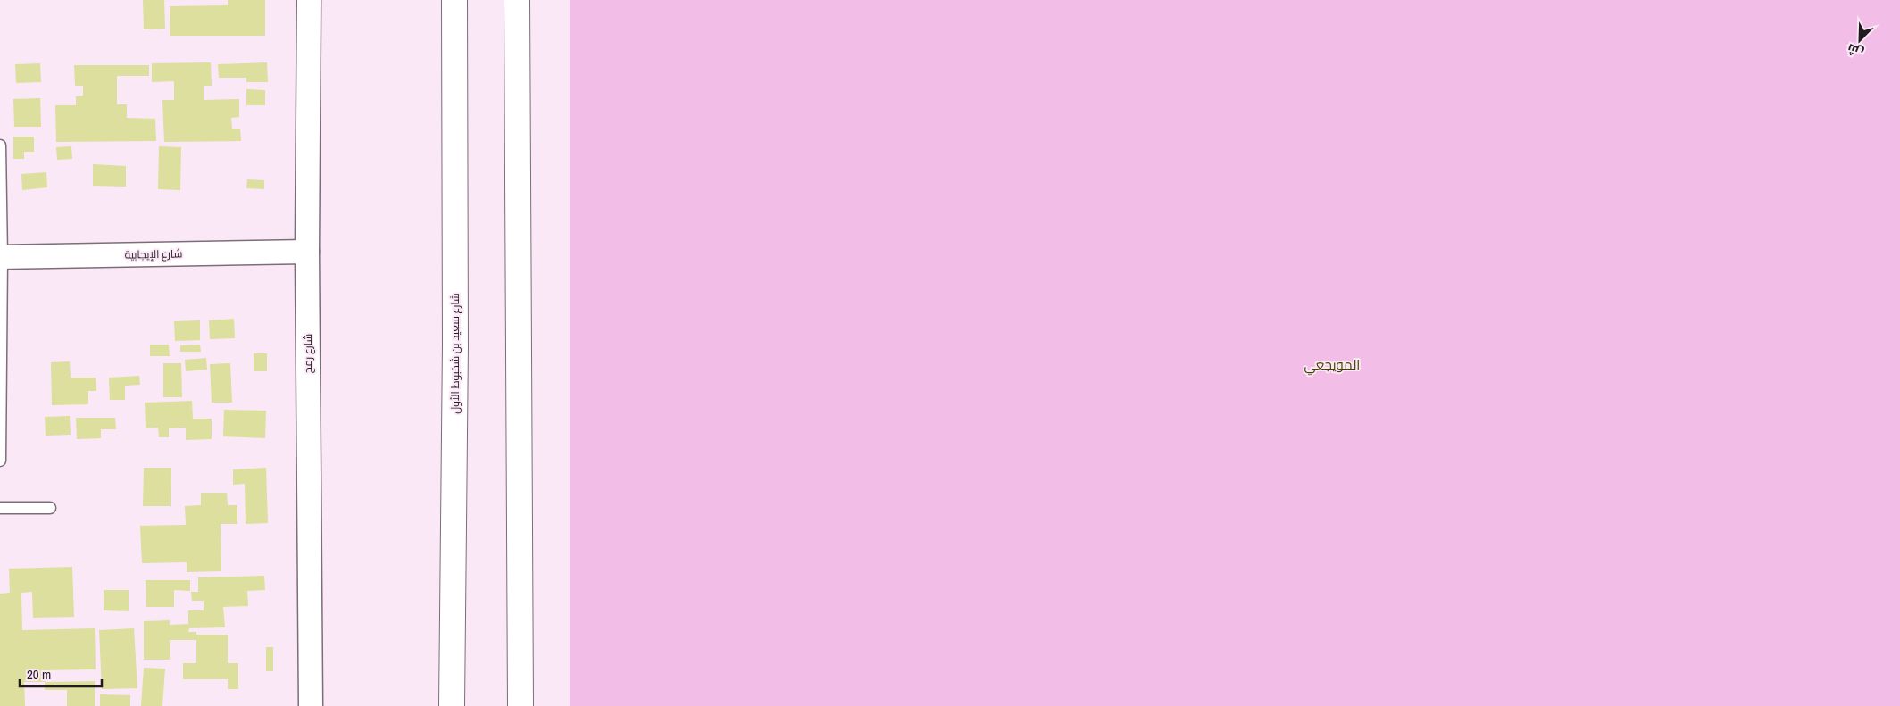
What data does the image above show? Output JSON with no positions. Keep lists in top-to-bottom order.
{
  "streets": {
    "main road": ["شارع سعيد بن شخبوط الأول"],
    "street": ["شارع الإيجابية", "شارع رمح"]
  },
  "crossings": [
    ["شارع الإيجابية", "شارع رمح"]
  ],
  "districts": ["المويجعي"],
  "scale_bar": "20 m",
  "north": "bottom left"
}
